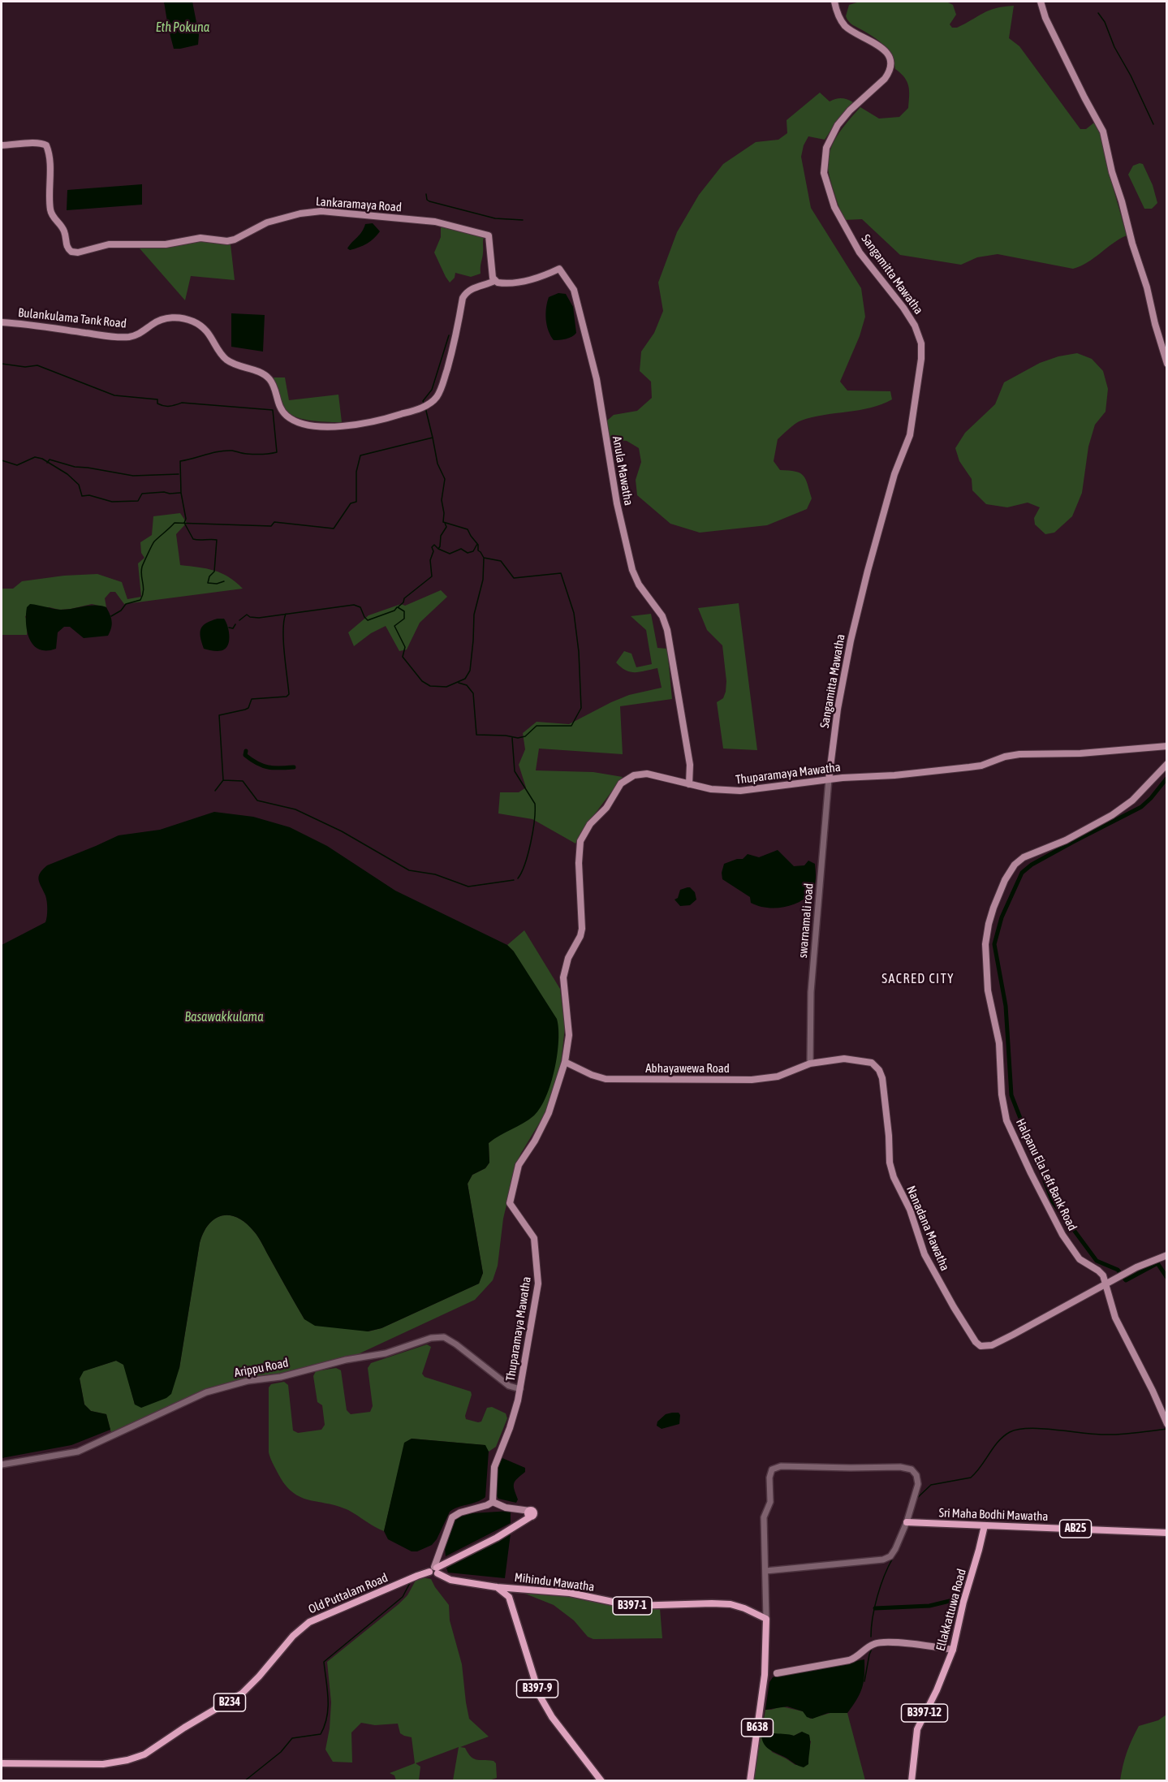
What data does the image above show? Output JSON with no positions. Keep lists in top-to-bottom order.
{
  "streets": {
    "main road": [
      "Lankaramaya Road",
      "Sangamitta Mawatha",
      "Bulankulama Tank Road",
      "Anula Mawatha",
      "Thuparamaya Mawatha",
      "Abhayawewa Road",
      "Halpanu Ela Left Bank Road",
      "Nanadana Mawatha",
      "Sri Maha Bodhi Mawatha",
      "AB25",
      "Mihindu Mawatha",
      "Old Puttalam Road",
      "B397-1",
      "Ellakkattuwa Road",
      "B397-9",
      "B234",
      "B397-12",
      "B638"
    ],
    "street": ["swarnamali road", "Arippu Road"]
  },
  "crossings": [
    ["Lankaramaya Road", "Bulankulama Tank Road"],
    ["Lankaramaya Road", "Anula Mawatha"],
    ["Sangamitta Mawatha", "Thuparamaya Mawatha"],
    ["Sangamitta Mawatha", "swarnamali road"],
    ["Bulankulama Tank Road", "Anula Mawatha"],
    ["Anula Mawatha", "Thuparamaya Mawatha"],
    ["Thuparamaya Mawatha", "swarnamali road"],
    ["Thuparamaya Mawatha", "Abhayawewa Road"],
    ["Thuparamaya Mawatha", "Arippu Road"],
    ["swarnamali road", "Abhayawewa Road"],
    ["swarnamali road", "Nanadana Mawatha"],
    ["Abhayawewa Road", "Nanadana Mawatha"],
    ["Halpanu Ela Left Bank Road", "Nanadana Mawatha"],
    ["Sri Maha Bodhi Mawatha", "Ellakkattuwa Road"],
    ["Mihindu Mawatha", "Old Puttalam Road"],
    ["Mihindu Mawatha", "B397-9"],
    ["Mihindu Mawatha", "B638"]
  ],
  "districts": ["SACRED CITY"],
  "water": ["Eth Pokuna", "Basawakkulama"]
}
